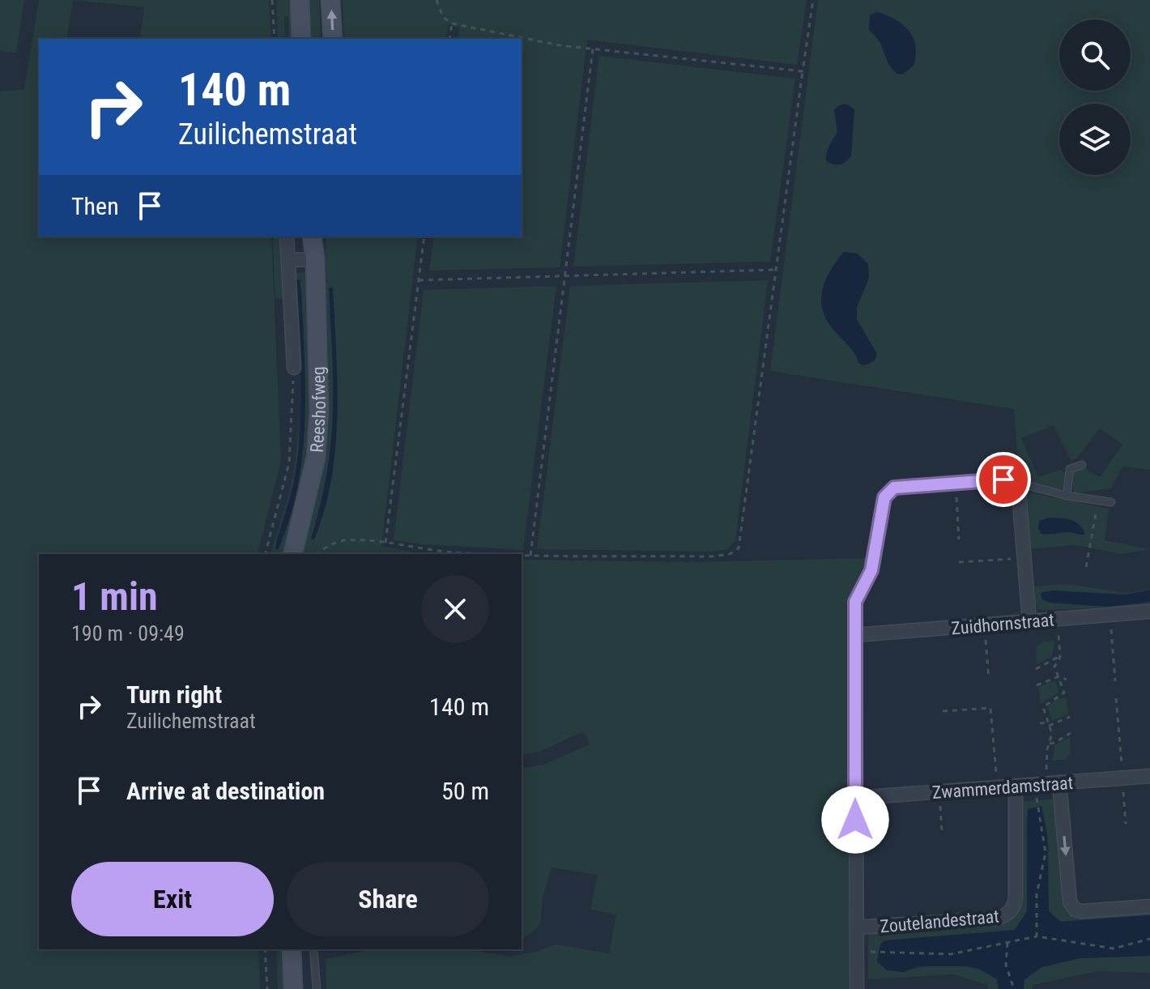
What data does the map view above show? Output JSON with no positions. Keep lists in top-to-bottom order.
{
  "streets": {
    "street": [
      "Reeshofweg",
      "Zuidhornstraat",
      "Zwammerdamstraat",
      "Zoutelandestraat"
    ]
  },
  "crossings": [
    ["Zwammerdamstraat", "Zoutelandestraat"]
  ],
  "page": {
    "turn": ["140 m", "Zuilichemstraat"],
    "then": "Then",
    "heading": ["1 min", "190 m · 09:49"],
    "list": [
      {
        "name": "Turn right",
        "note": "Zuilichemstraat",
        "value": "140 m"
      },
      {
        "name": "Arrive at destination",
        "value": "50 m"
      }
    ],
    "buttons": ["Exit", "Share"]
  }
}
